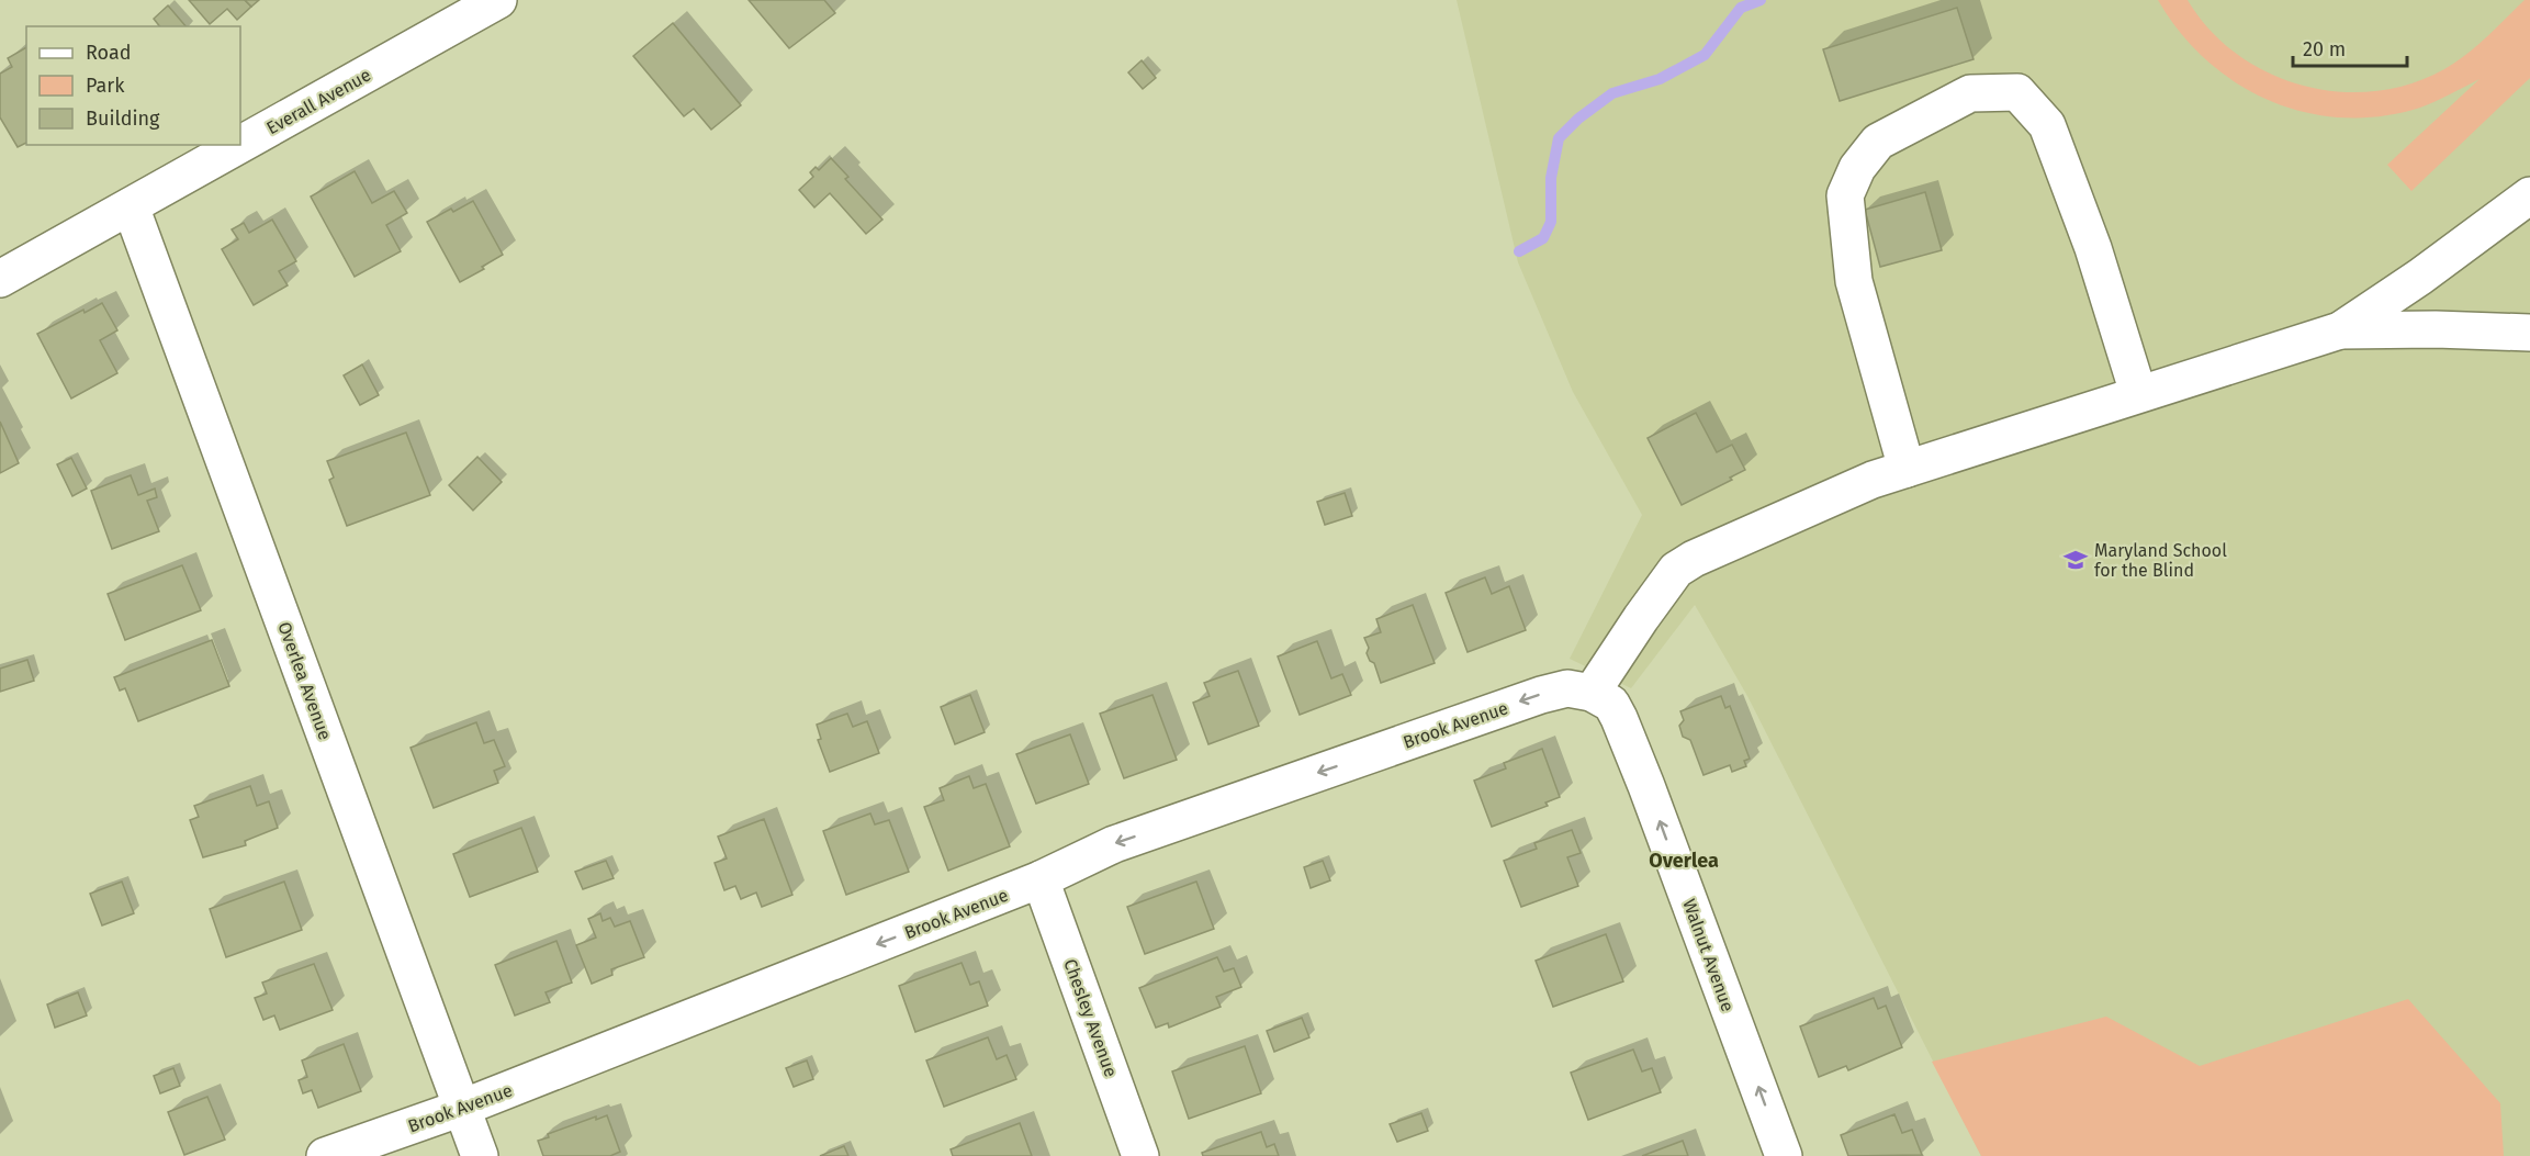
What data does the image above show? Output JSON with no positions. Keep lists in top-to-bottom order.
{
  "streets": {
    "street": [
      "Everall Avenue",
      "Overlea Avenue",
      "Brook Avenue",
      "Walnut Avenue",
      "Chesley Avenue"
    ]
  },
  "crossings": [
    ["Everall Avenue", "Overlea Avenue"],
    ["Overlea Avenue", "Brook Avenue"],
    ["Brook Avenue", "Walnut Avenue"],
    ["Brook Avenue", "Chesley Avenue"]
  ],
  "one_way": ["Brook Avenue", "Walnut Avenue"],
  "districts": ["Overlea"],
  "places": {
    "school or university": ["Maryland School for the Blind"]
  },
  "legend": ["Road", "Park", "Building"],
  "scale_bar": "20 m"
}
